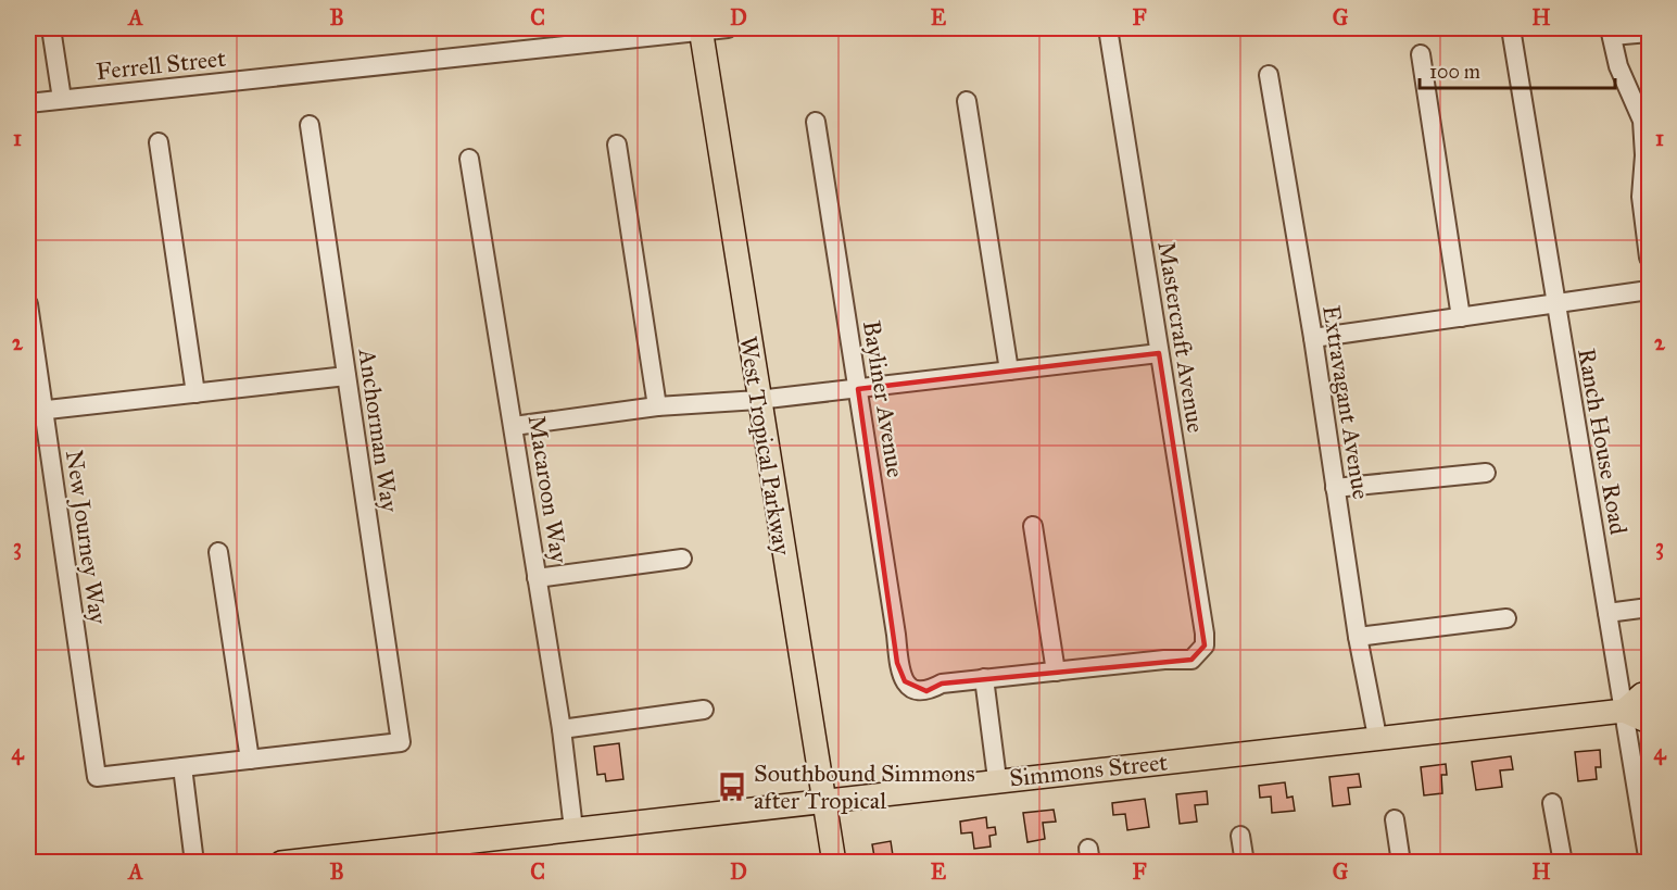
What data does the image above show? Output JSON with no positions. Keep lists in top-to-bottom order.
{
  "streets": {
    "main road": ["West Tropical Parkway", "Simmons Street"],
    "street": [
      "Ferrell Street",
      "Mastercraft Avenue",
      "Bayliner Avenue",
      "Extravagant Avenue",
      "Anchorman Way",
      "Ranch House Road",
      "Macaroon Way",
      "New Journey Way"
    ]
  },
  "crossings": [
    ["Ferrell Street", "West Tropical Parkway"],
    ["Extravagant Avenue", "Simmons Street"],
    ["Ranch House Road", "Simmons Street"],
    ["West Tropical Parkway", "Simmons Street"],
    ["Macaroon Way", "Simmons Street"]
  ],
  "places": {
    "bus stop": ["Southbound Simmons after Tropical"]
  },
  "scale_bar": "100 m",
  "grid": {
    "columns": [
      "A",
      "B",
      "C",
      "D",
      "E",
      "F",
      "G",
      "H"
    ],
    "rows": [
      "1",
      "2",
      "3",
      "4"
    ]
  }
}
